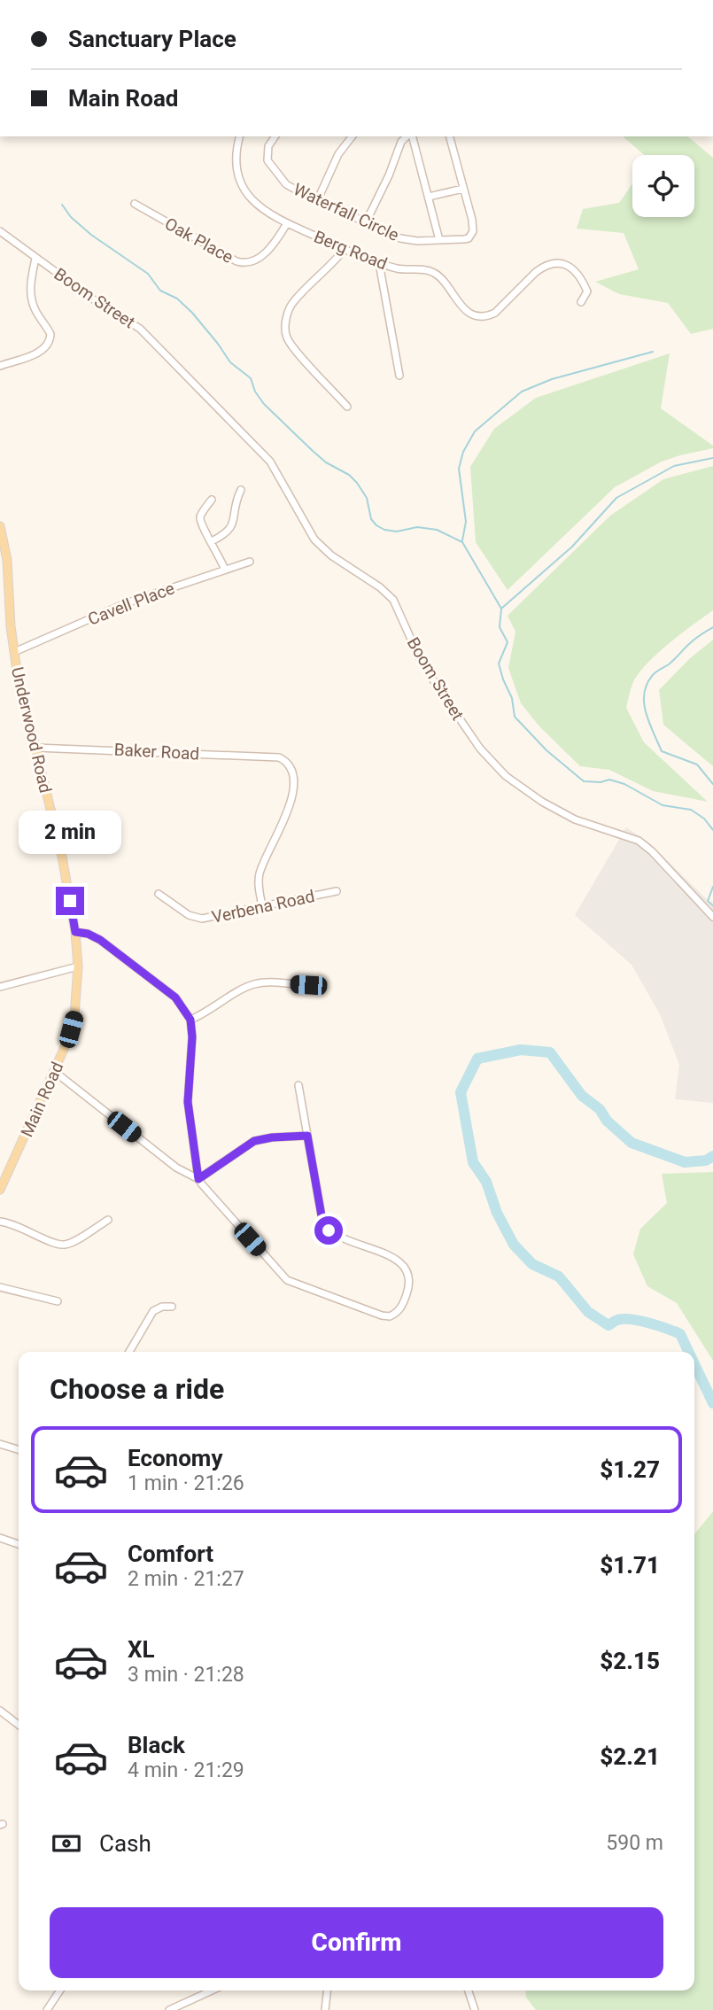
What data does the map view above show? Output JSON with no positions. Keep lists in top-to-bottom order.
{
  "streets": {
    "main road": ["Underwood Road", "Main Road"],
    "street": [
      "Waterfall Circle",
      "Oak Place",
      "Berg Road",
      "Boom Street",
      "Cavell Place",
      "Baker Road",
      "Verbena Road"
    ]
  },
  "crossings": [
    ["Oak Place", "Berg Road"],
    ["Cavell Place", "Underwood Road"],
    ["Underwood Road", "Baker Road"],
    ["Underwood Road", "Main Road"],
    ["Baker Road", "Verbena Road"]
  ],
  "page": {
    "banner": ["Sanctuary Place", "Main Road"],
    "bubble": "2 min",
    "heading": "Choose a ride",
    "list": [
      {
        "name": "Economy",
        "note": "1 min · 21:26",
        "value": "$1.27"
      },
      {
        "name": "Comfort",
        "note": "2 min · 21:27",
        "value": "$1.71"
      },
      {
        "name": "XL",
        "note": "3 min · 21:28",
        "value": "$2.15"
      },
      {
        "name": "Black",
        "note": "4 min · 21:29",
        "value": "$2.21"
      }
    ],
    "pay": ["Cash", "590 m"],
    "buttons": "Confirm"
  }
}
